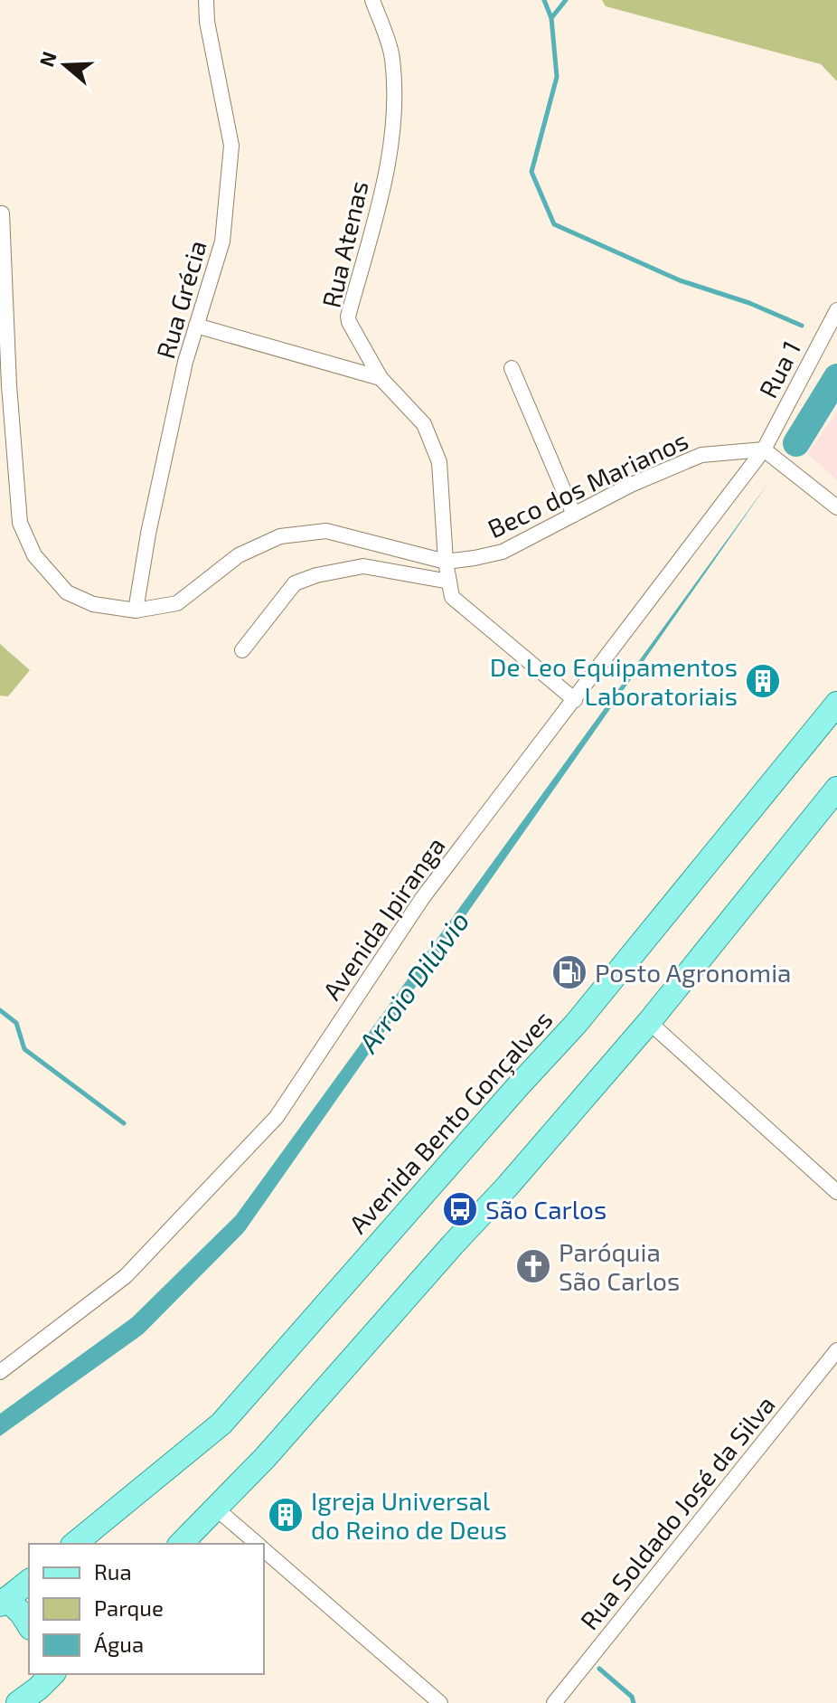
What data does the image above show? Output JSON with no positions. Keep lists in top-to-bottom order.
{
  "streets": {
    "main road": ["Avenida Bento Gonçalves"],
    "street": [
      "Rua Atenas",
      "Rua Grécia",
      "Rua 1",
      "Beco dos Marianos",
      "Avenida Ipiranga",
      "Rua Soldado José da Silva"
    ]
  },
  "crossings": [
    ["Rua Atenas", "Beco dos Marianos"],
    ["Rua Atenas", "Avenida Ipiranga"],
    ["Rua Grécia", "Beco dos Marianos"],
    ["Rua 1", "Beco dos Marianos"],
    ["Rua 1", "Avenida Ipiranga"],
    ["Beco dos Marianos", "Avenida Ipiranga"]
  ],
  "water": ["Arroio Dilúvio"],
  "places": {
    "building": ["De Leo Equipamentos Laboratoriais", "Igreja Universal do Reino de Deus"],
    "fuel station": ["Posto Agronomia"],
    "bus stop": ["São Carlos"],
    "church": ["Paróquia São Carlos"]
  },
  "legend": ["Rua", "Parque", "Água"],
  "north": "left"
}
